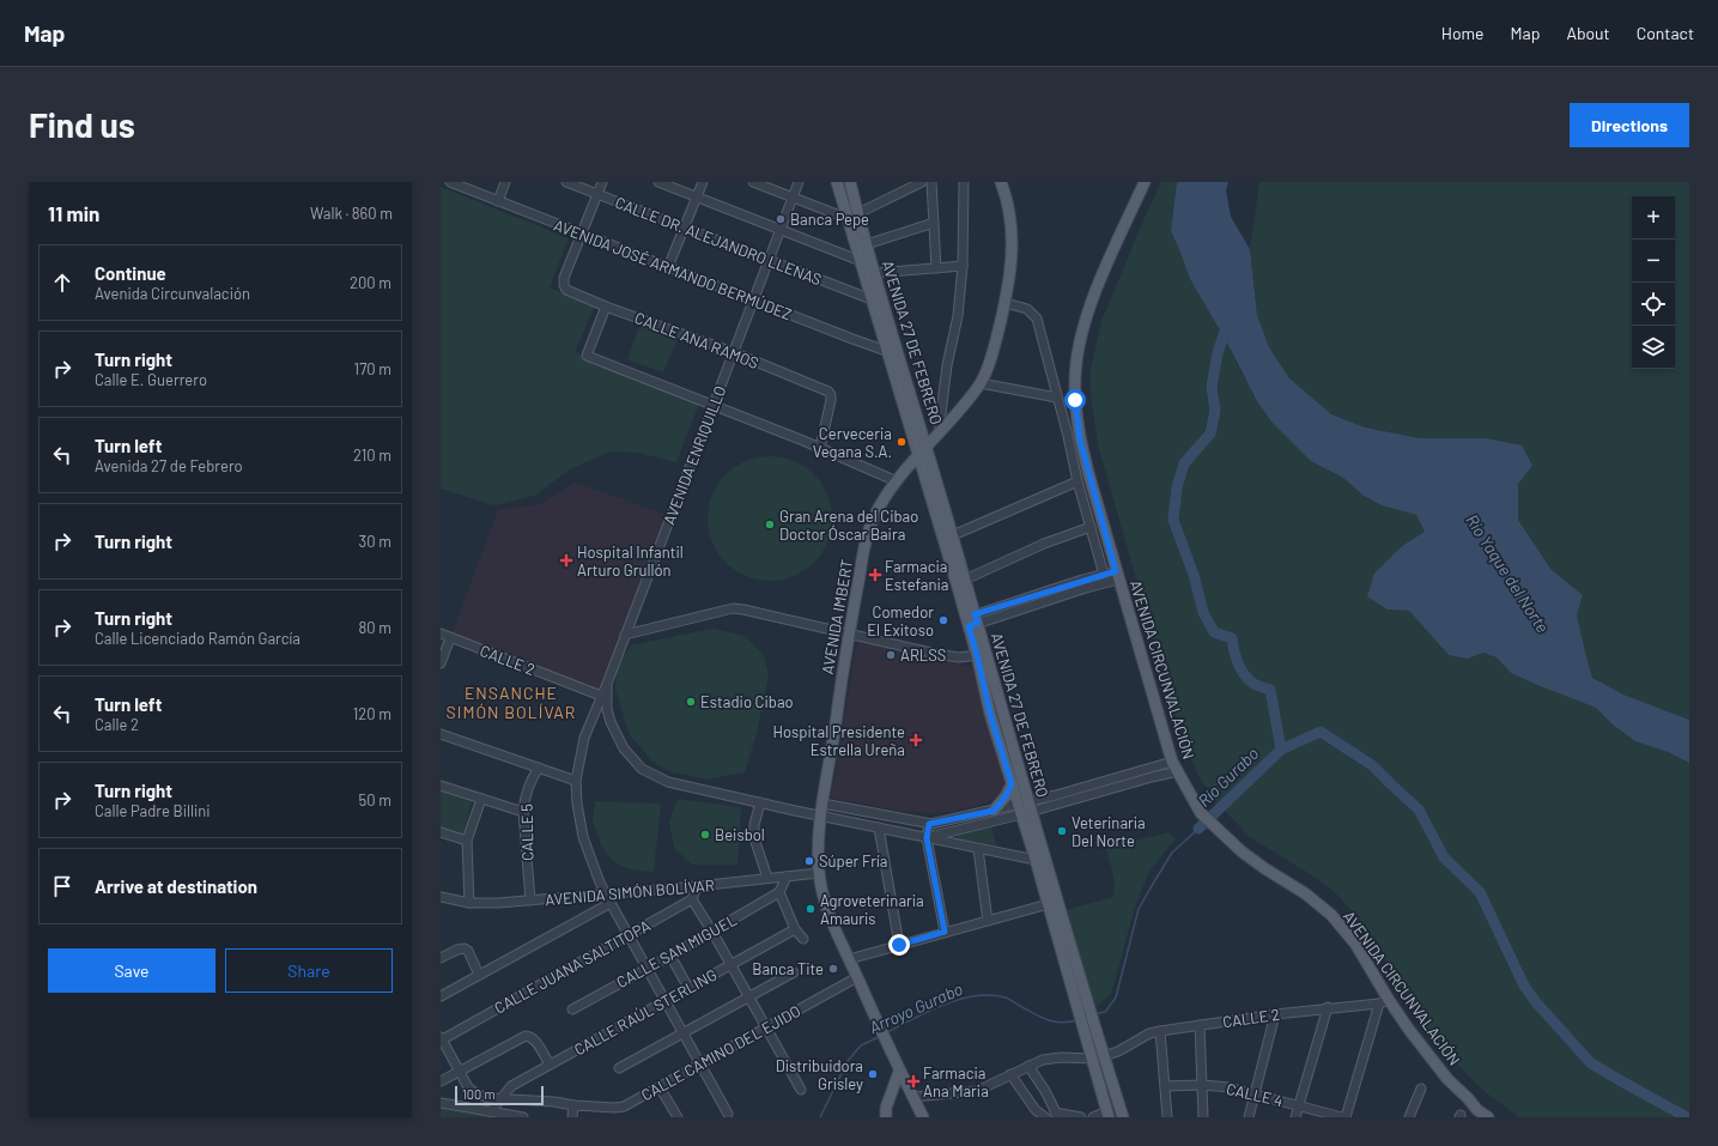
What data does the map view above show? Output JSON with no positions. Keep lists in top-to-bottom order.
{
  "streets": {
    "main road": ["AVENIDA 27 DE FEBRERO", "AVENIDA IMBERT", "AVENIDA CIRCUNVALACIÓN"],
    "street": [
      "CALLE DR. ALEJANDRO LLENAS",
      "AVENIDA JOSÉ ARMANDO BERMÚDEZ",
      "CALLE ANA RAMOS",
      "AVENIDA ENRIQUILLO",
      "CALLE 2",
      "CALLE 5",
      "AVENIDA SIMÓN BOLÍVAR",
      "CALLE SAN MIGUEL",
      "CALLE JUANA SALTITOPA",
      "CALLE RAÚL STERLING",
      "CALLE CAMINO DEL EJIDO",
      "CALLE 4"
    ]
  },
  "crossings": [
    ["CALLE DR. ALEJANDRO LLENAS", "AVENIDA 27 DE FEBRERO"],
    ["CALLE DR. ALEJANDRO LLENAS", "AVENIDA ENRIQUILLO"],
    ["AVENIDA JOSÉ ARMANDO BERMÚDEZ", "CALLE ANA RAMOS"],
    ["AVENIDA JOSÉ ARMANDO BERMÚDEZ", "AVENIDA 27 DE FEBRERO"],
    ["AVENIDA JOSÉ ARMANDO BERMÚDEZ", "AVENIDA ENRIQUILLO"],
    ["CALLE ANA RAMOS", "AVENIDA ENRIQUILLO"],
    ["AVENIDA 27 DE FEBRERO", "AVENIDA IMBERT"],
    ["AVENIDA 27 DE FEBRERO", "CALLE 2"],
    ["AVENIDA ENRIQUILLO", "CALLE 2"],
    ["AVENIDA ENRIQUILLO", "AVENIDA SIMÓN BOLÍVAR"],
    ["AVENIDA ENRIQUILLO", "CALLE SAN MIGUEL"],
    ["AVENIDA ENRIQUILLO", "CALLE JUANA SALTITOPA"],
    ["AVENIDA ENRIQUILLO", "CALLE RAÚL STERLING"],
    ["AVENIDA ENRIQUILLO", "CALLE CAMINO DEL EJIDO"],
    ["AVENIDA IMBERT", "AVENIDA SIMÓN BOLÍVAR"],
    ["AVENIDA IMBERT", "CALLE CAMINO DEL EJIDO"],
    ["CALLE 2", "AVENIDA CIRCUNVALACIÓN"],
    ["CALLE 5", "AVENIDA SIMÓN BOLÍVAR"],
    ["CALLE JUANA SALTITOPA", "CALLE CAMINO DEL EJIDO"],
    ["CALLE RAÚL STERLING", "CALLE CAMINO DEL EJIDO"]
  ],
  "districts": ["ENSANCHE SIMÓN BOLÍVAR"],
  "water": ["Río Yaque del Norte", "Río Gurabo", "Arroyo Gurabo"],
  "places": {
    "other": [
      "Banca Pepe",
      "Cerveceria Vegana S.A.",
      "Gran Arena del Cibao Doctor Óscar Baira",
      "Comedor El Exitoso",
      "ARLSS",
      "Estadio Cibao",
      "Veterinaria Del Norte",
      "Beisbol",
      "Súper Fría",
      "Agroveterinaria Amauris",
      "Banca Tite",
      "Distribuidora Grisley"
    ],
    "health": [
      "Hospital Infantil Arturo Grullón",
      "Farmacia Estefania",
      "Hospital Presidente Estrella Ureña",
      "Farmacia Ana Maria"
    ]
  },
  "scale_bar": "100 m",
  "page": {
    "header": "Map",
    "nav": [
      "Home",
      "Map",
      "About",
      "Contact"
    ],
    "buttons": [
      "Directions",
      ["Save", "Share"]
    ],
    "title": "Find us",
    "heading": ["11 min", "Walk · 860 m"],
    "map_buttons": ["+", "−"],
    "list": [
      ["Continue", "Avenida Circunvalación", "200 m"],
      ["Turn right", "Calle E. Guerrero", "170 m"],
      ["Turn left", "Avenida 27 de Febrero", "210 m"],
      ["Turn right", "30 m"],
      ["Turn right", "Calle Licenciado Ramón García", "80 m"],
      ["Turn left", "Calle 2", "120 m"],
      ["Turn right", "Calle Padre Billini", "50 m"],
      "Arrive at destination"
    ],
    "scale": "100 m"
  }
}
